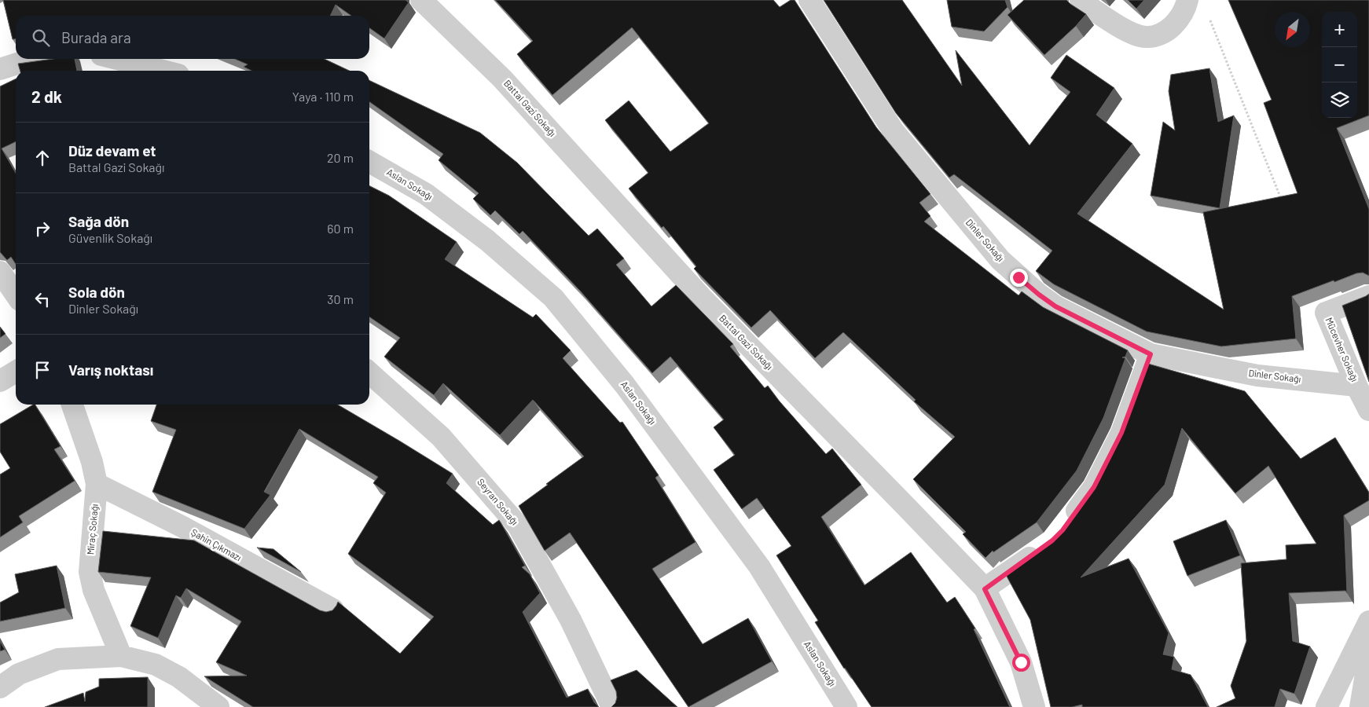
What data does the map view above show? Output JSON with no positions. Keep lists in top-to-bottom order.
{
  "streets": {
    "street": [
      "Battal Gazi Sokağı",
      "Aslan Sokağı",
      "Dinler Sokağı",
      "Mücevher Sokağı",
      "Seyran Sokağı",
      "Miraç Sokağı",
      "Şahin Çıkmazı"
    ]
  },
  "crossings": [
    ["Dinler Sokağı", "Mücevher Sokağı"],
    ["Miraç Sokağı", "Şahin Çıkmazı"]
  ],
  "north": "bottom left",
  "page": {
    "map_buttons": ["+", "−"],
    "search": "Burada ara",
    "heading": ["2 dk", "Yaya · 110 m"],
    "list": [
      ["Düz devam et", "Battal Gazi Sokağı", "20 m"],
      ["Sağa dön", "Güvenlik Sokağı", "60 m"],
      ["Sola dön", "Dinler Sokağı", "30 m"],
      "Varış noktası"
    ]
  }
}
